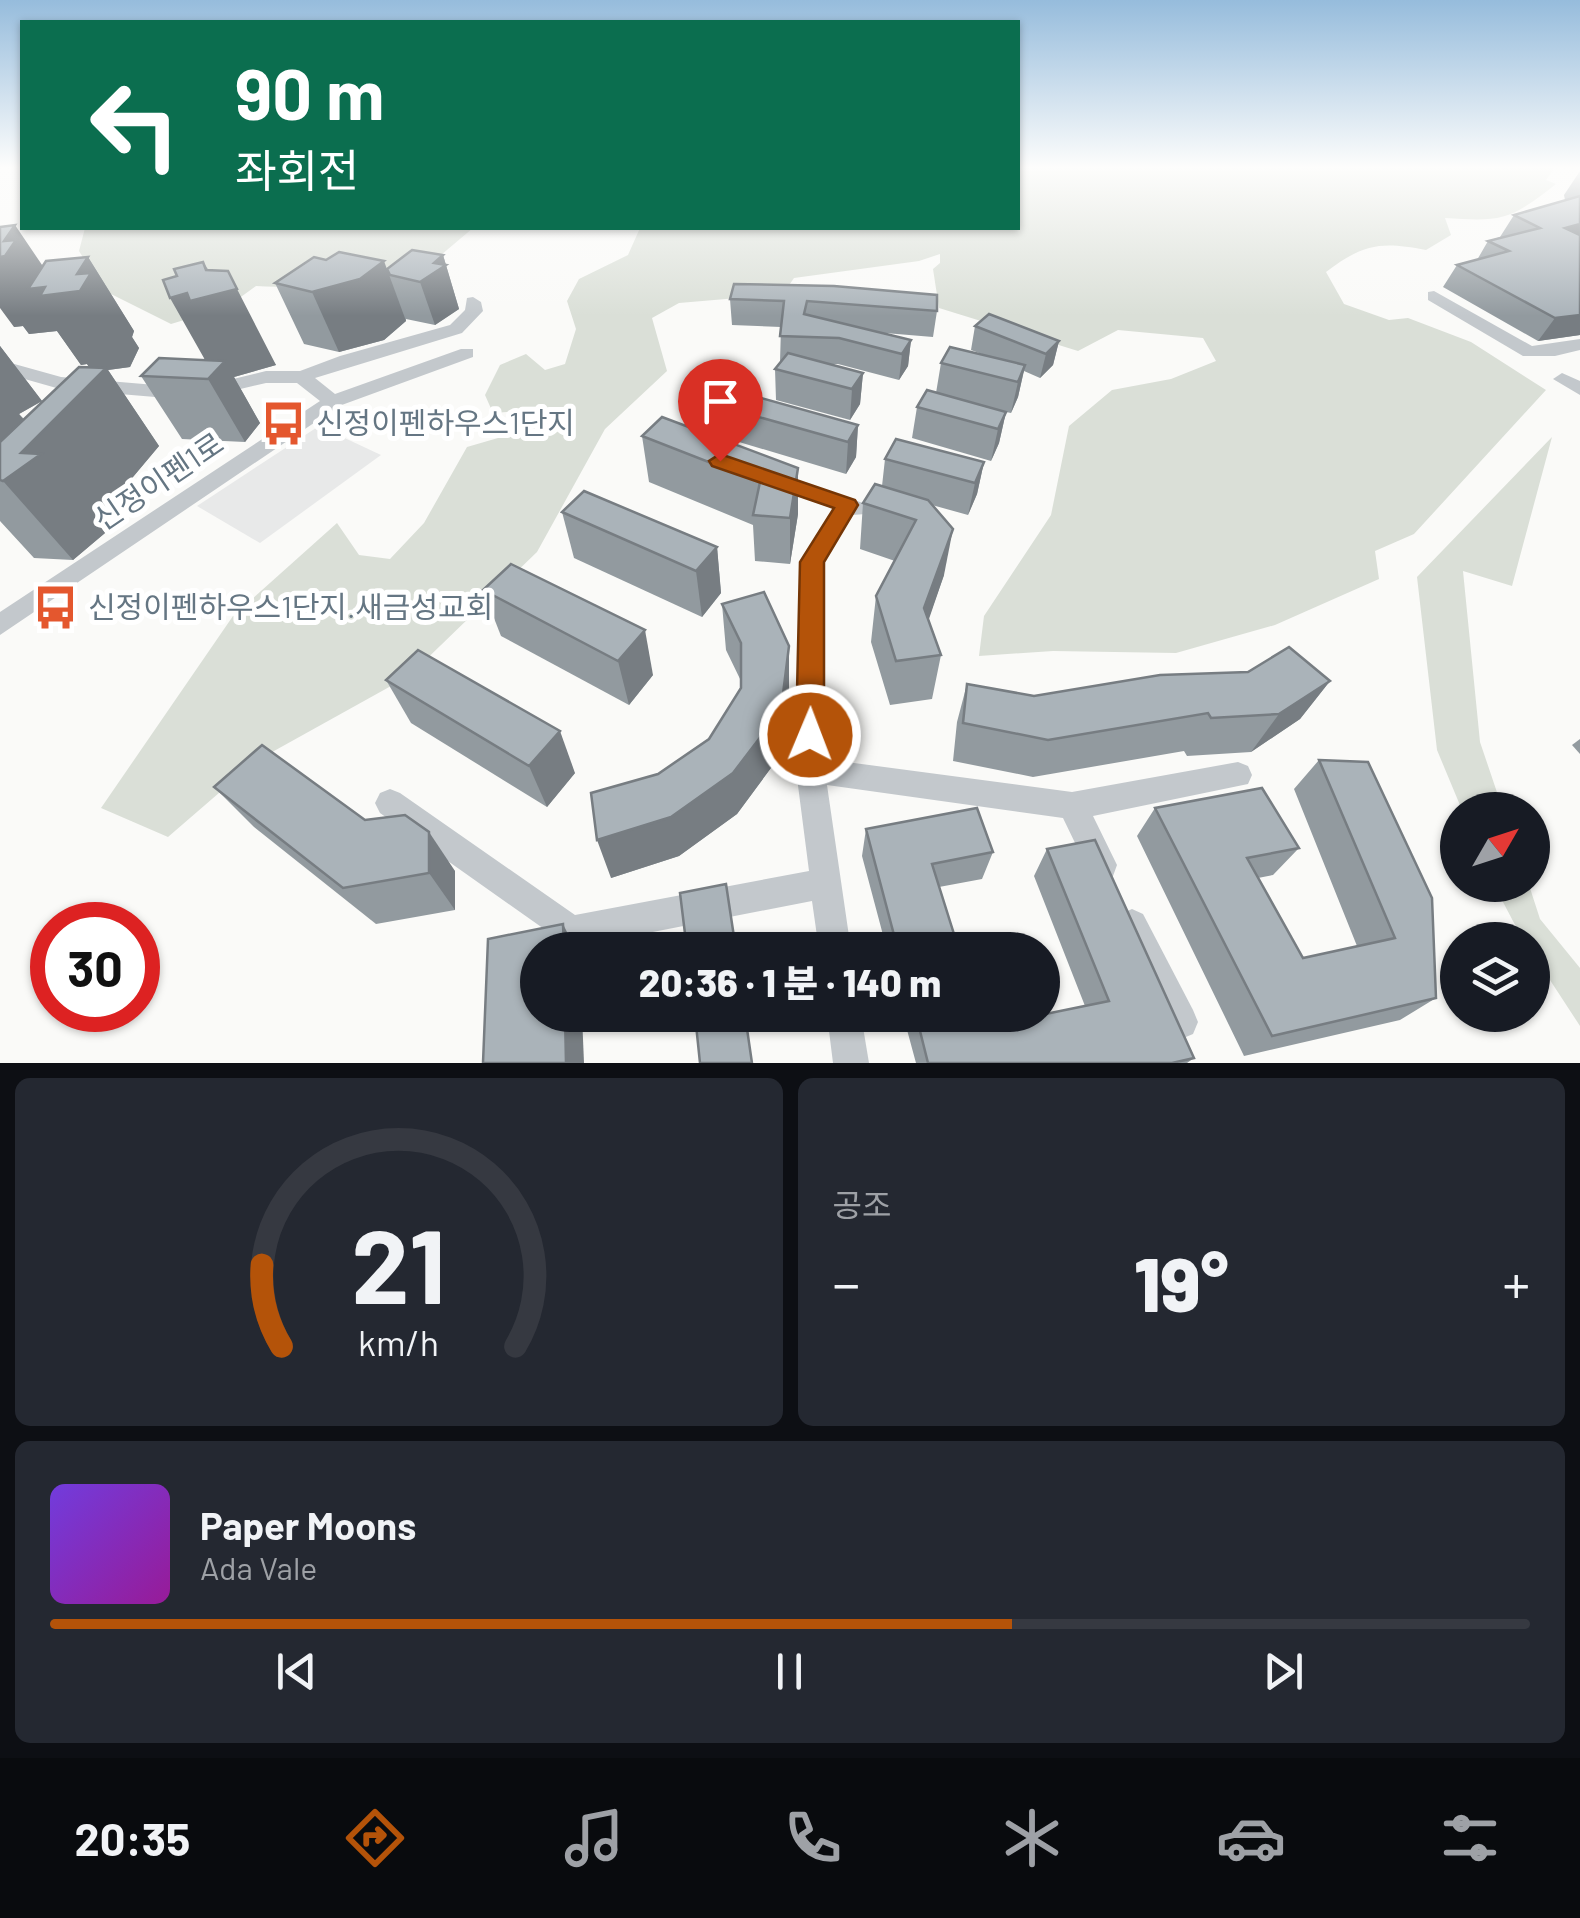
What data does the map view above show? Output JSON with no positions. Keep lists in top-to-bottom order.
{
  "streets": {
    "street": ["신정이펜1로"]
  },
  "places": {
    "bus stop": ["신정이펜하우스1단지", "신정이펜하우스1단지.새금성교회"]
  },
  "north": "top right",
  "page": {
    "turn": ["90 m", "좌회전"],
    "limit": "30",
    "trip": "20:36 · 1 분 · 140 m",
    "tile": "공조",
    "heat": ["−", "19°", "+"],
    "song": ["Paper Moons", "Ada Vale"],
    "tabs": "20:35",
    "gauge": ["21", "km/h"]
  }
}
